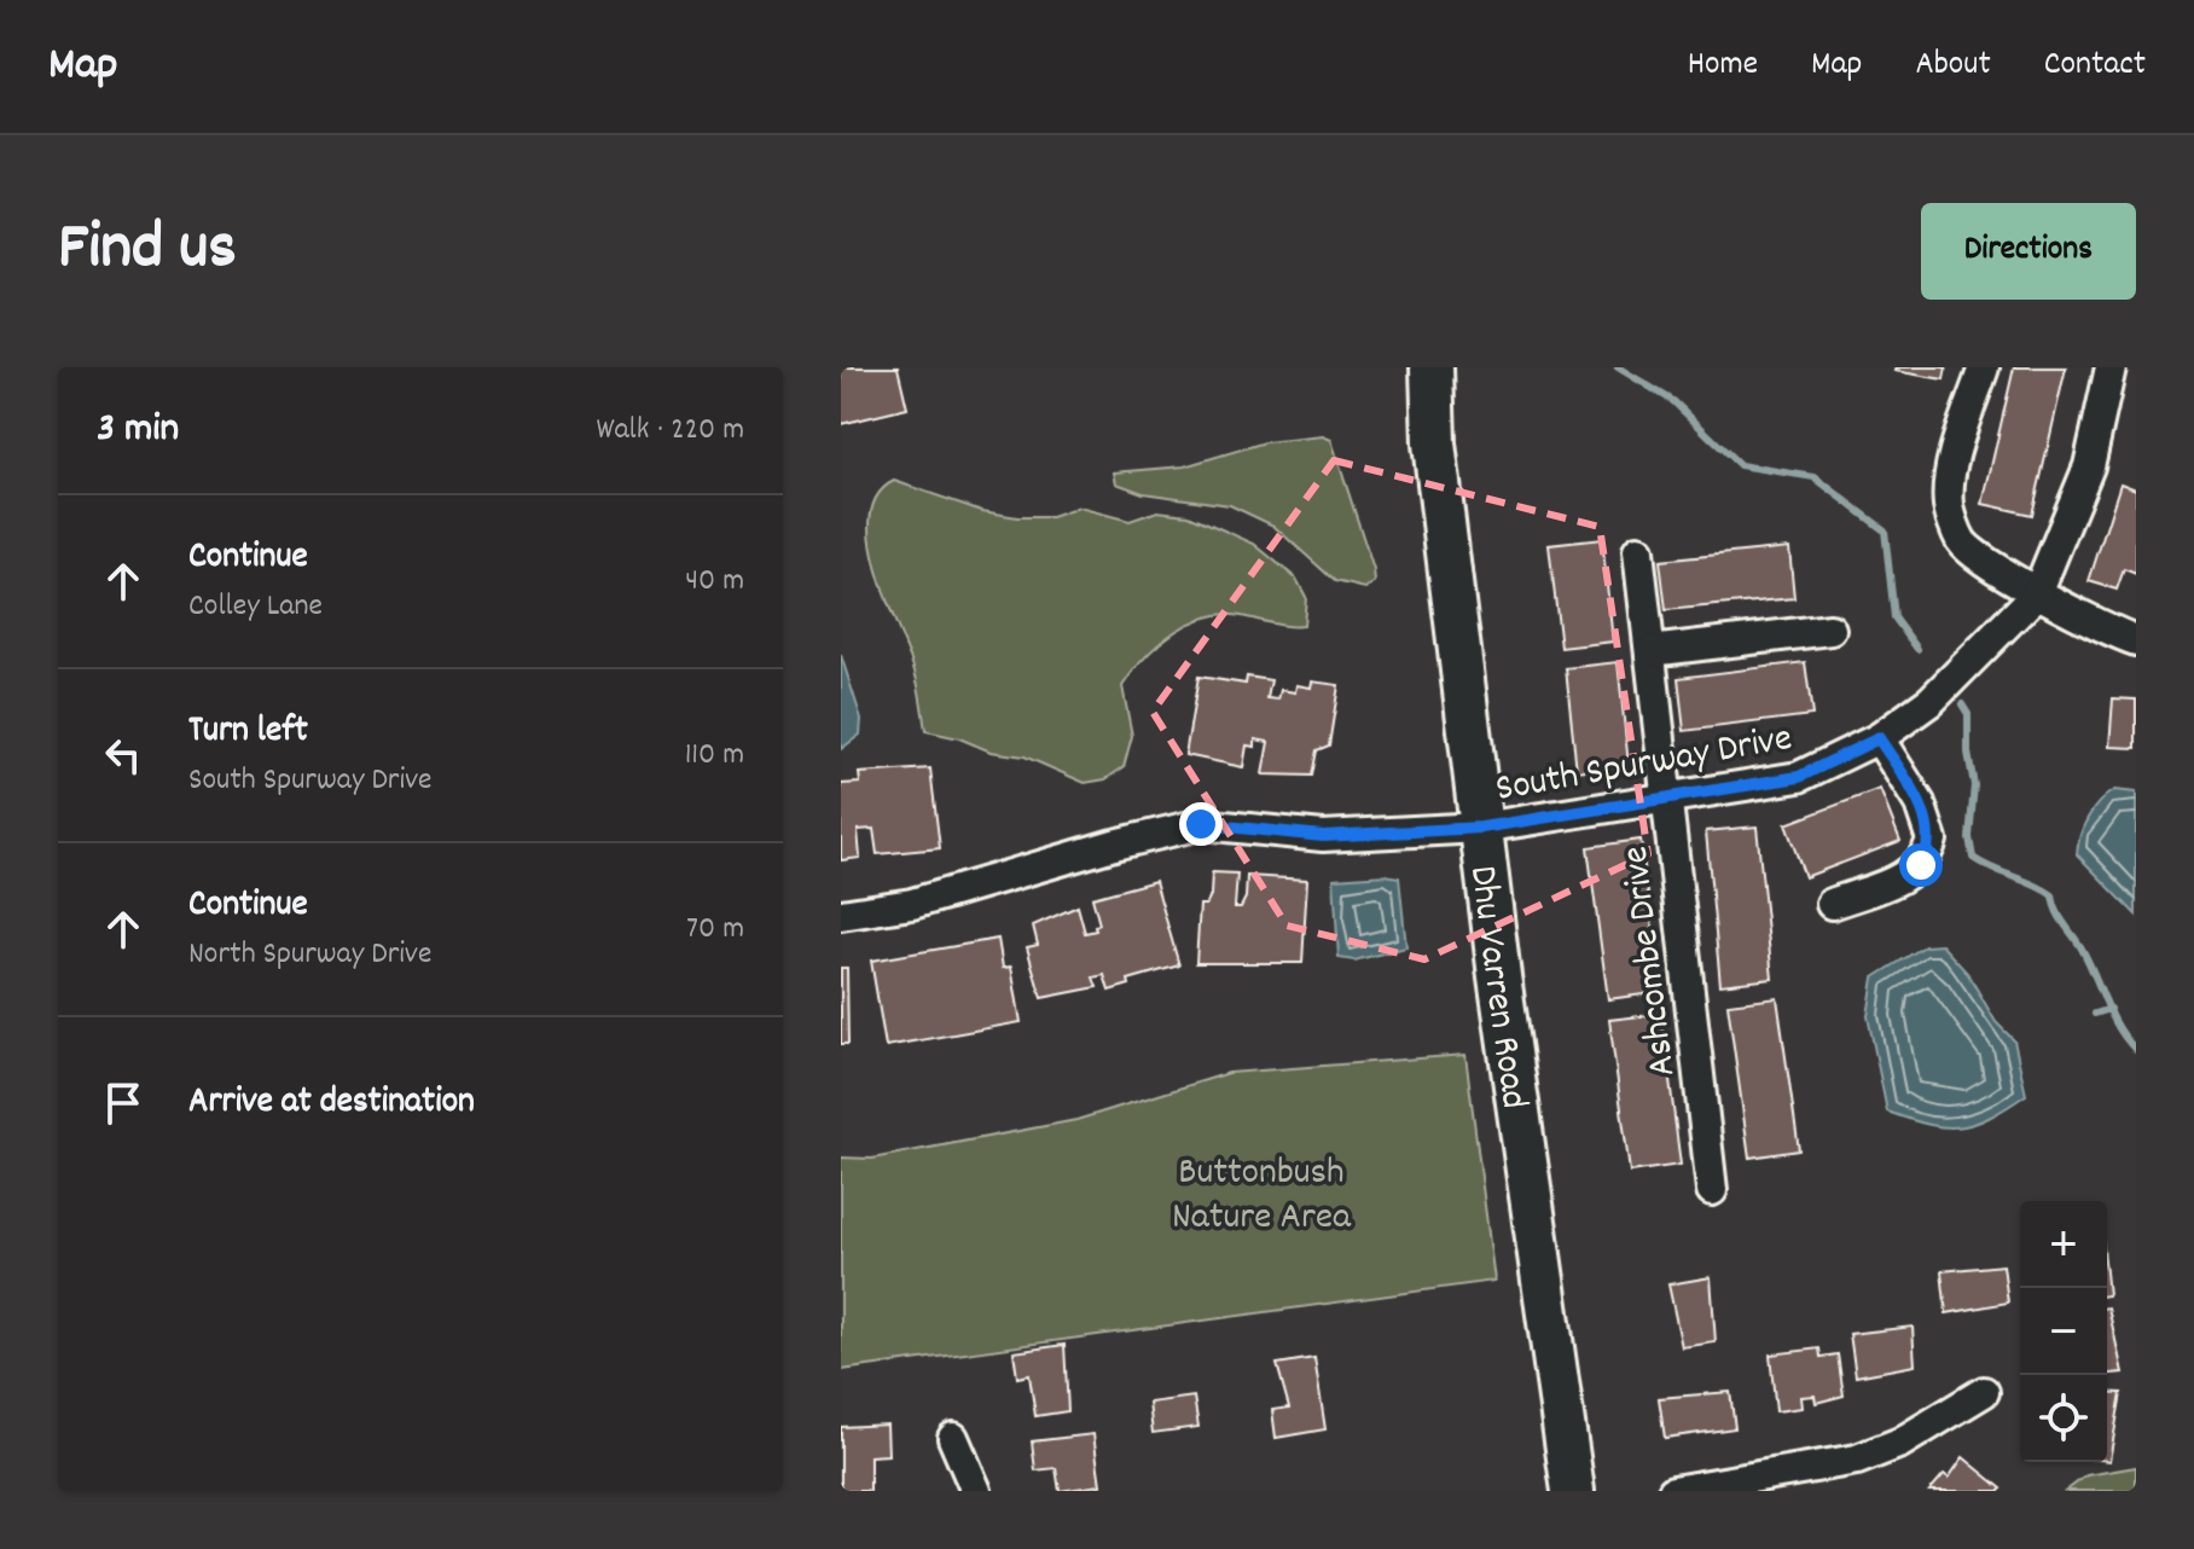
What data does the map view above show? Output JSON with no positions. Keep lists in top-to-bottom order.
{
  "streets": {
    "main road": ["Dhu Varren Road"],
    "street": ["South Spurway Drive", "Ashcombe Drive"]
  },
  "crossings": [
    ["South Spurway Drive", "Ashcombe Drive"],
    ["South Spurway Drive", "Dhu Varren Road"]
  ],
  "parks": ["Buttonbush Nature Area"],
  "page": {
    "header": "Map",
    "nav": [
      "Home",
      "Map",
      "About",
      "Contact"
    ],
    "title": "Find us",
    "buttons": "Directions",
    "heading": ["3 min", "Walk · 220 m"],
    "list": [
      ["Continue", "Colley Lane", "40 m"],
      ["Turn left", "South Spurway Drive", "110 m"],
      ["Continue", "North Spurway Drive", "70 m"],
      "Arrive at destination"
    ],
    "map_buttons": ["+", "−"]
  }
}
